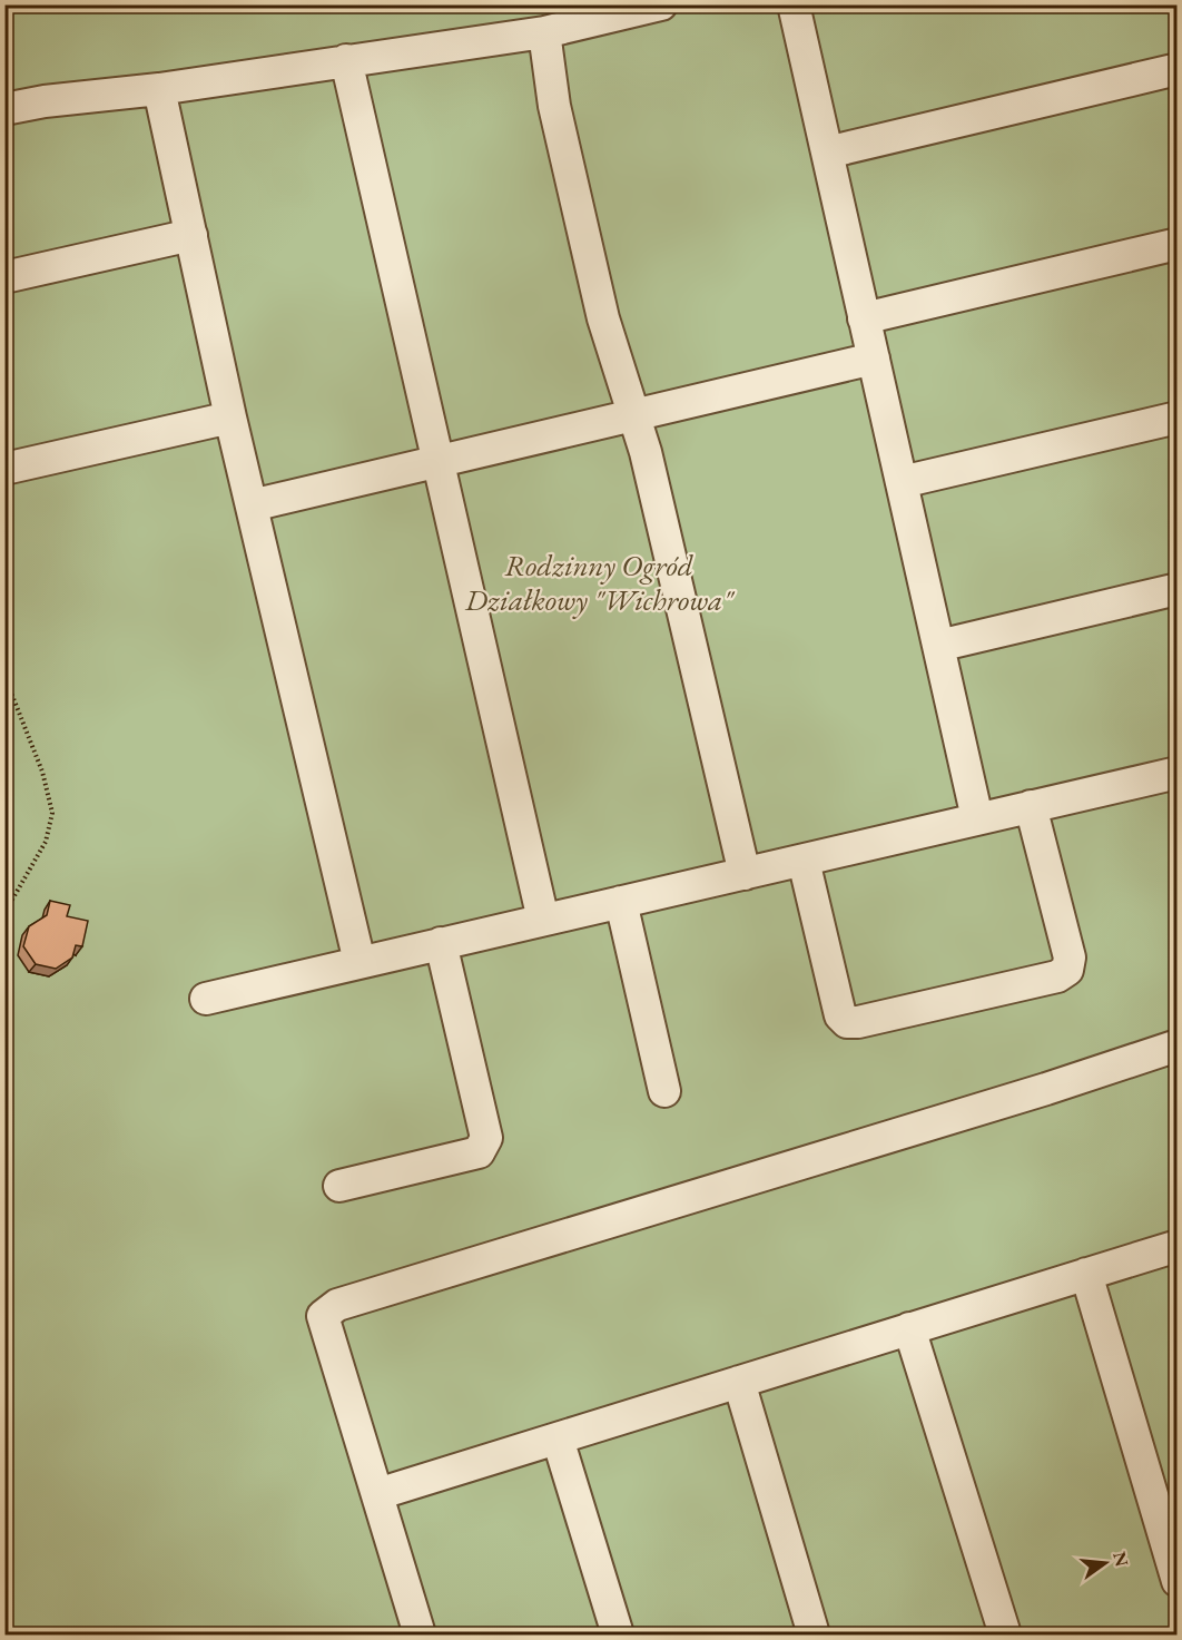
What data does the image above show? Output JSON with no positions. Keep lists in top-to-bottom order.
{
  "parks": ["Rodzinny Ogród Działkowy \"Wichrowa\""],
  "north": "right"
}
